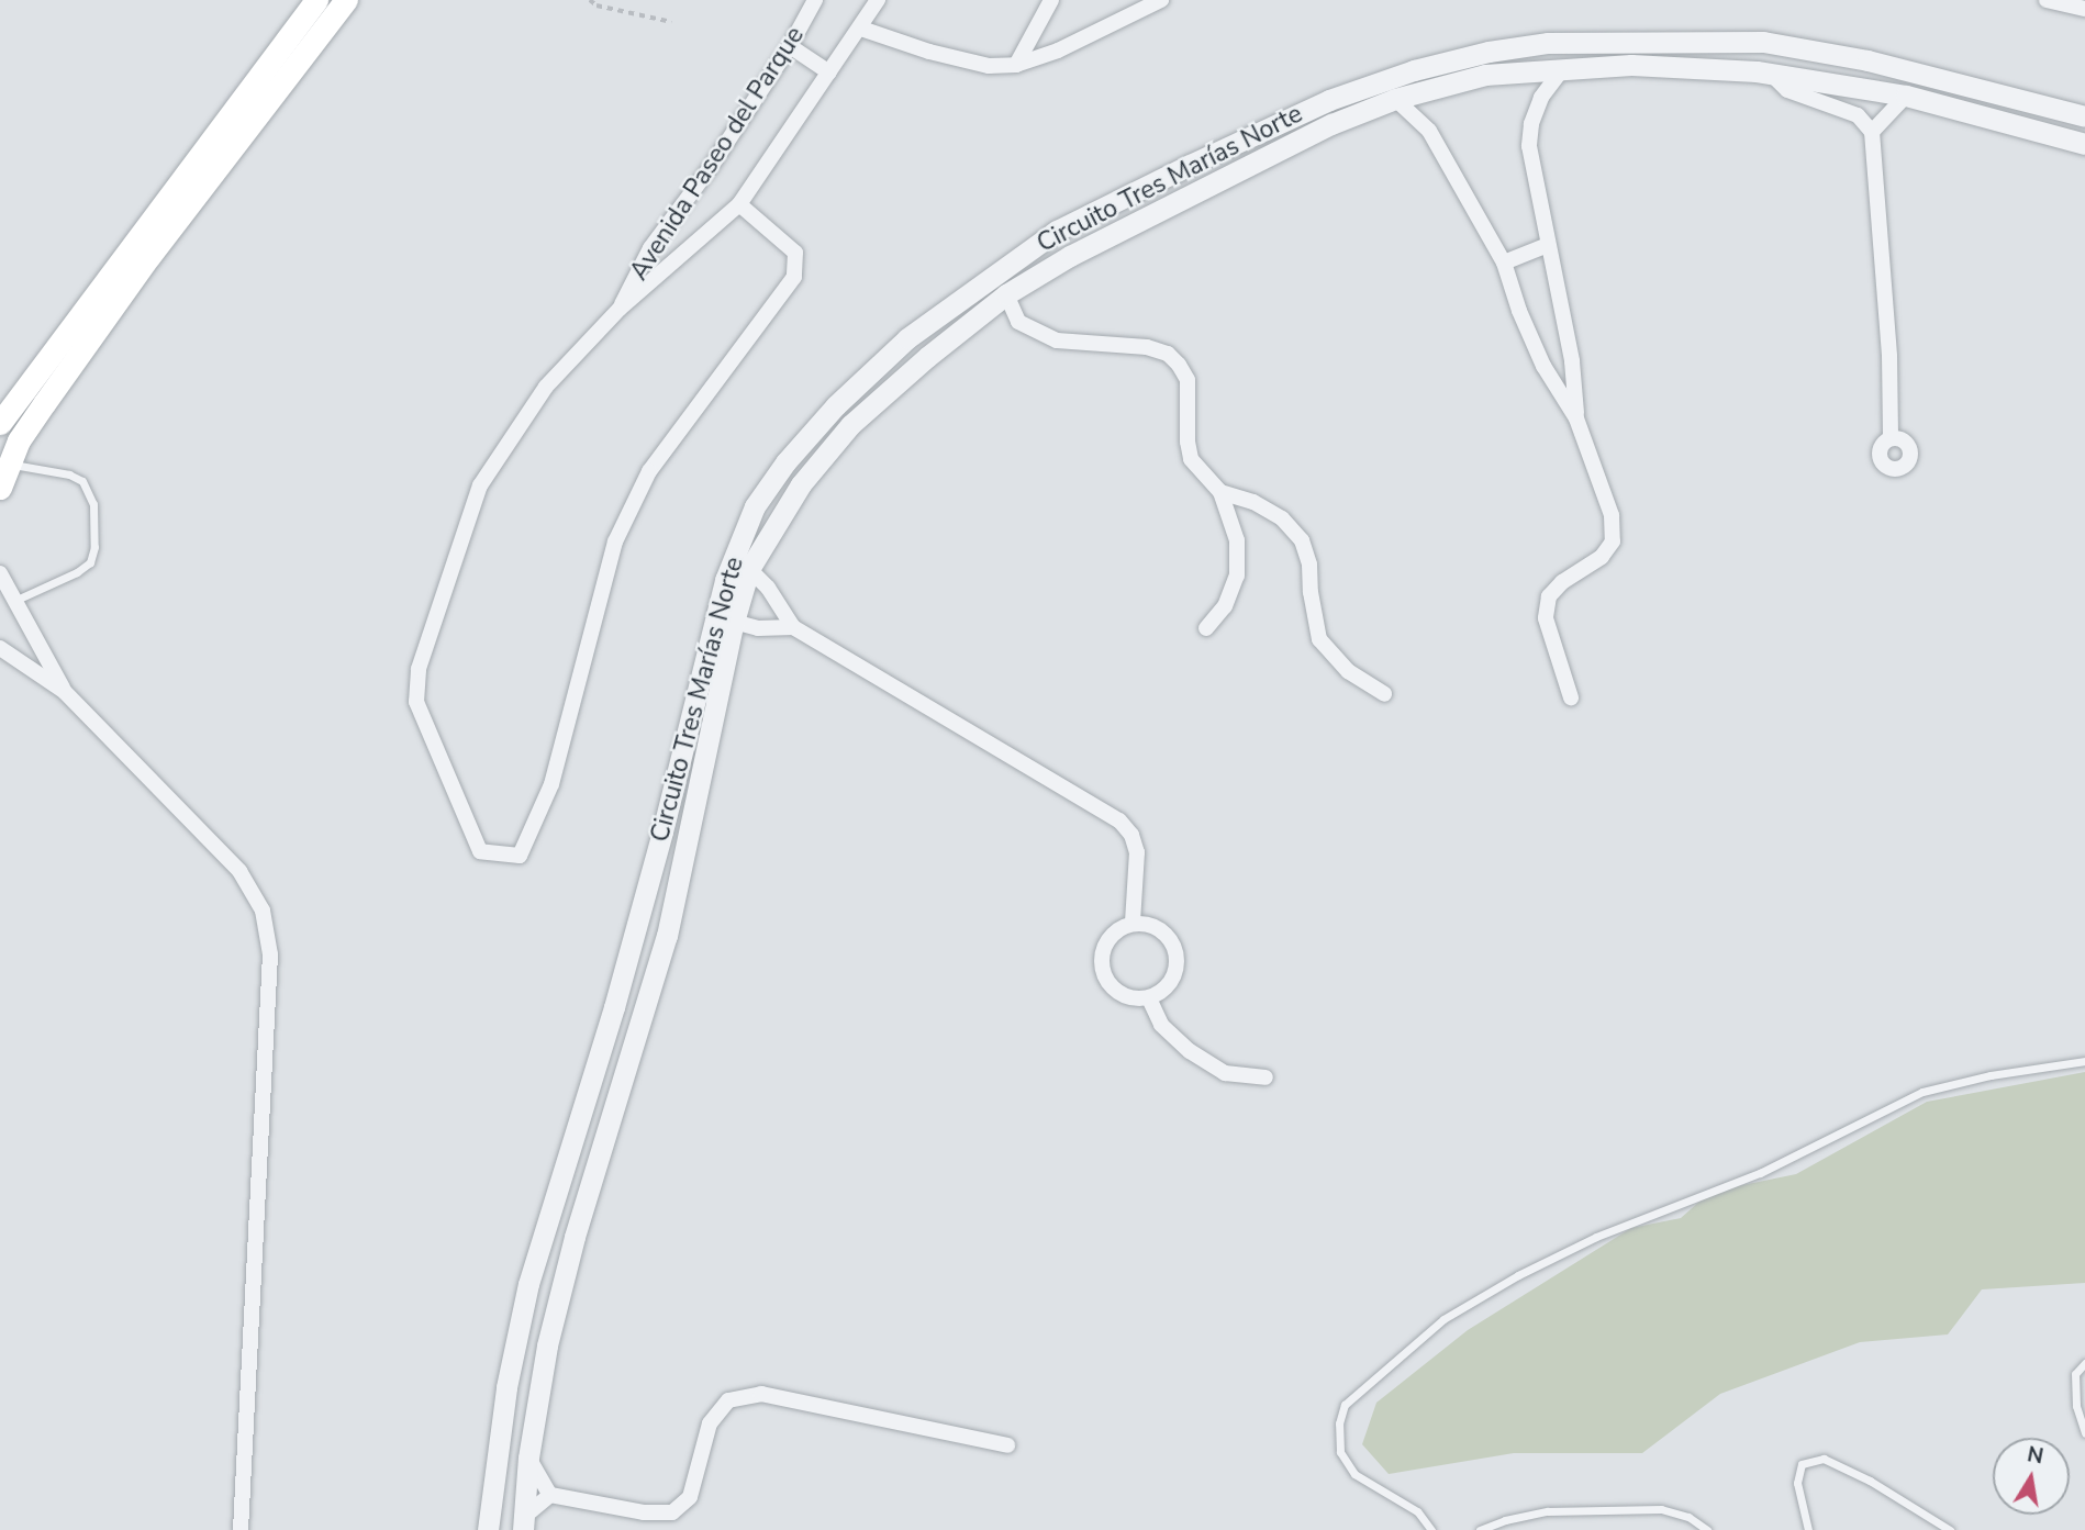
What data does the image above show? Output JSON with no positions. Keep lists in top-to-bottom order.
{
  "streets": {
    "street": ["Avenida Paseo del Parque", "Circuito Tres Marías Norte"]
  },
  "north": "top"
}
